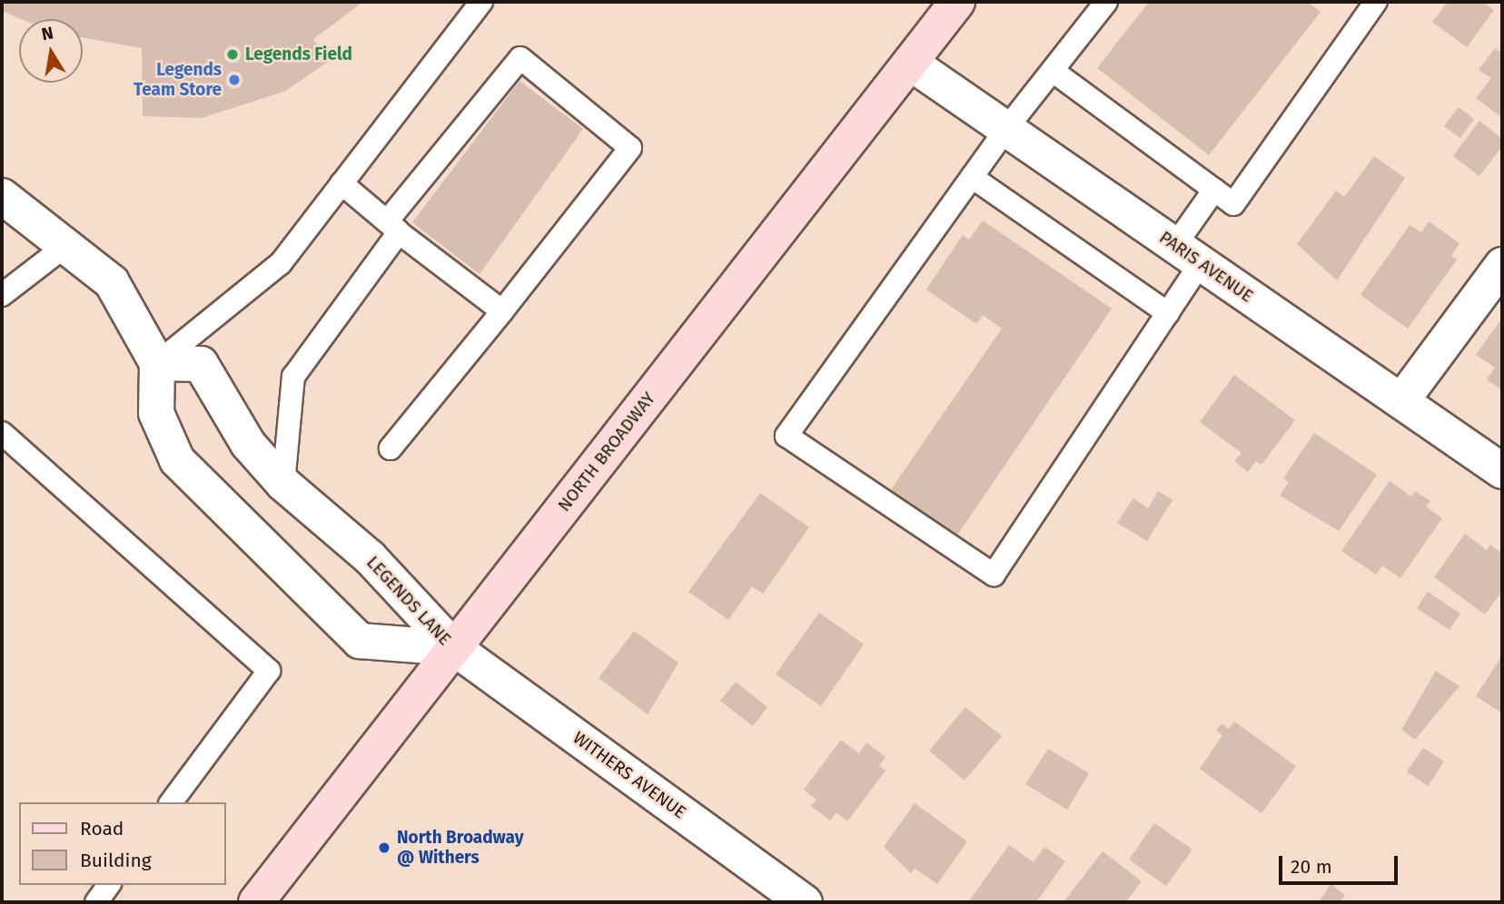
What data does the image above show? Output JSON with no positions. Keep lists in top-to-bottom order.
{
  "streets": {
    "main road": ["NORTH BROADWAY"],
    "street": ["PARIS AVENUE", "LEGENDS LANE", "WITHERS AVENUE"]
  },
  "crossings": [
    ["PARIS AVENUE", "NORTH BROADWAY"],
    ["NORTH BROADWAY", "LEGENDS LANE"],
    ["NORTH BROADWAY", "WITHERS AVENUE"],
    ["LEGENDS LANE", "WITHERS AVENUE"]
  ],
  "places": ["Legends Field", "Legends Team Store", "North Broadway @ Withers"],
  "legend": ["Road", "Building"],
  "scale_bar": "20 m",
  "north": "top"
}
